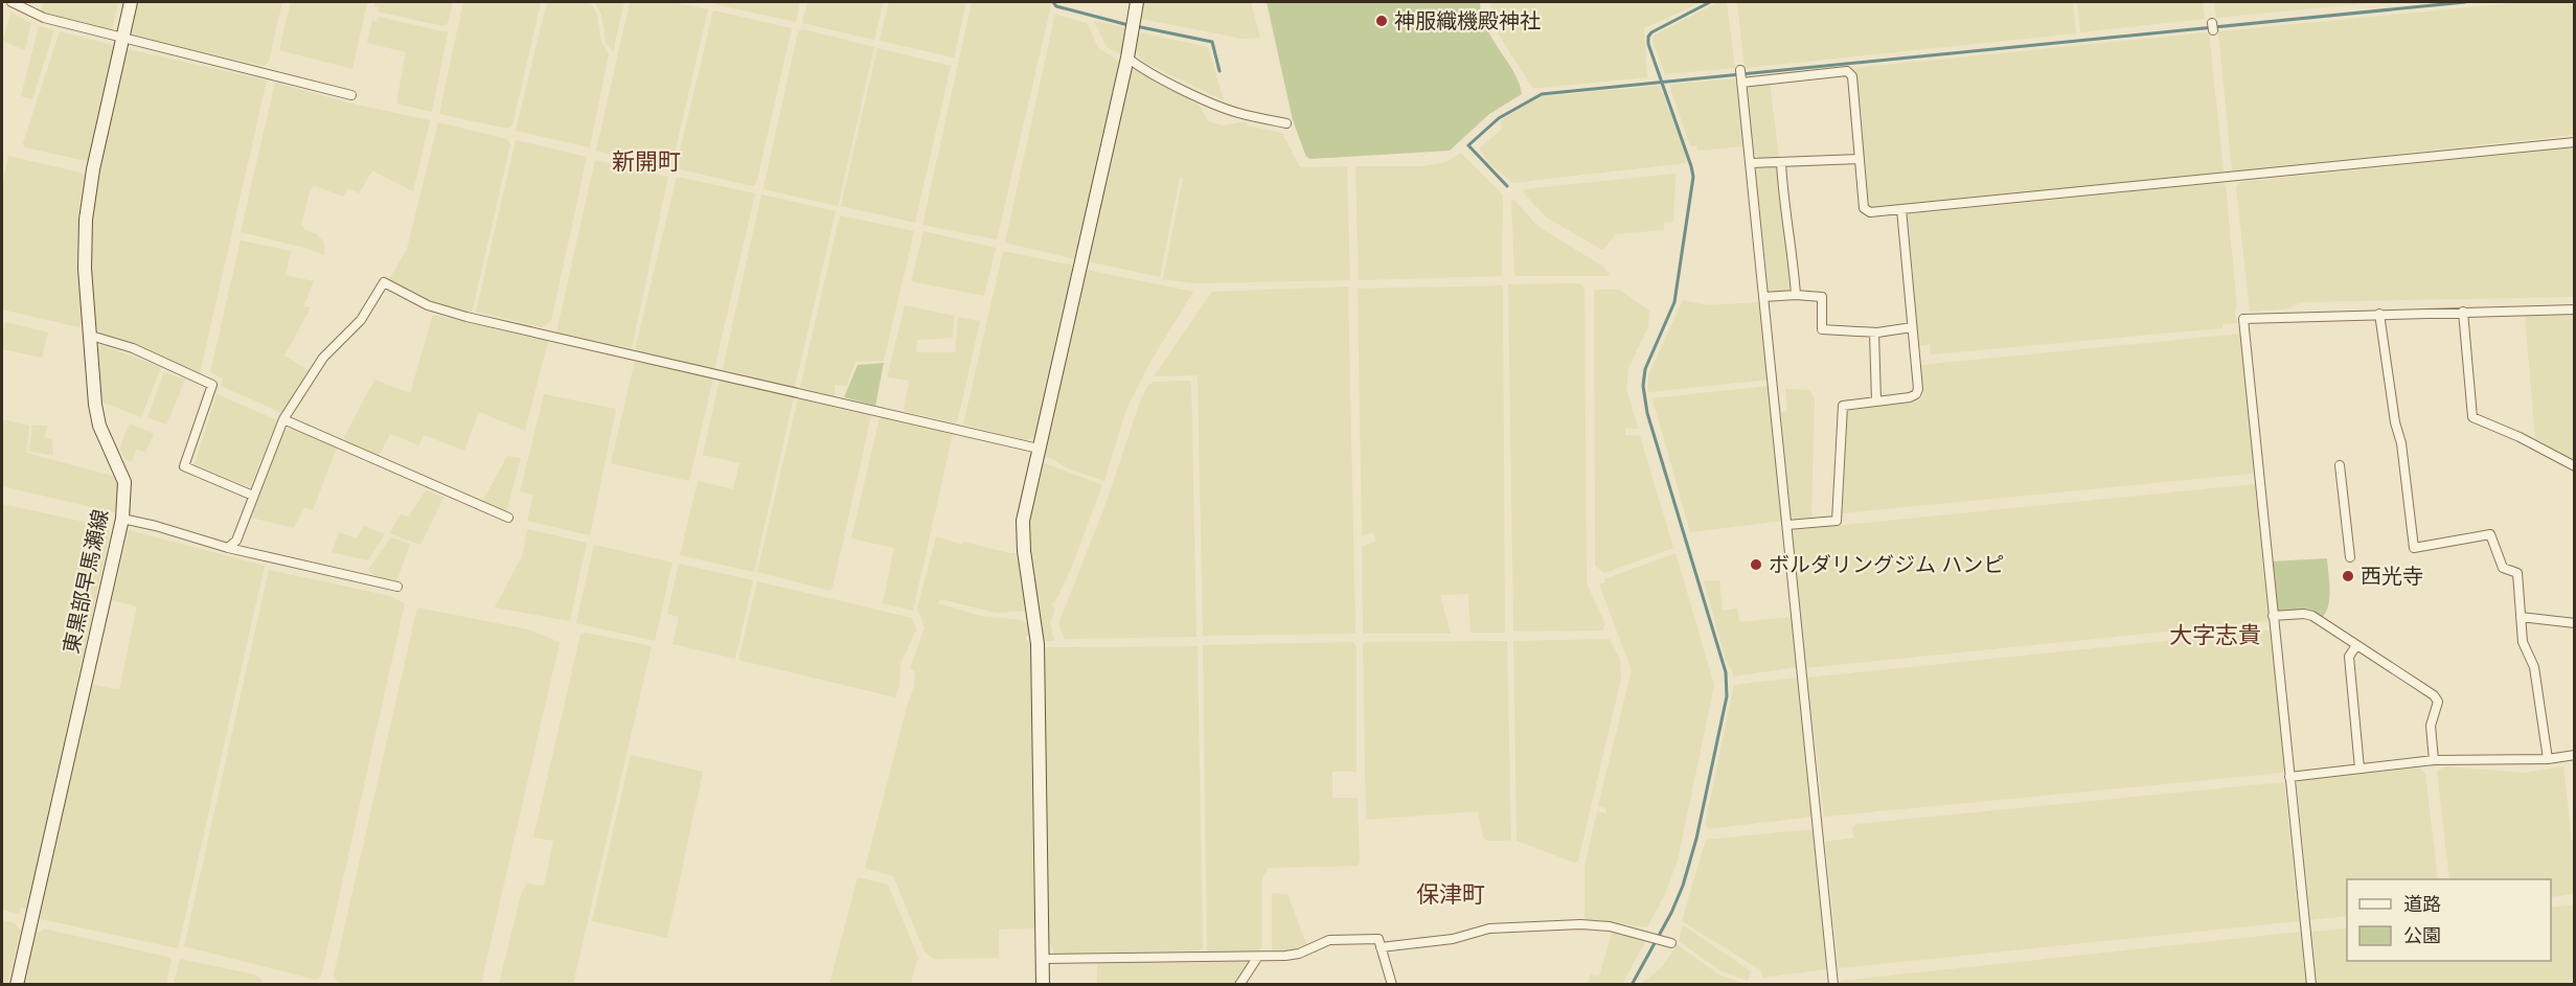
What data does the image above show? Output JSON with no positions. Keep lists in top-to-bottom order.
{
  "streets": {
    "main road": ["東黒部早馬瀬線"]
  },
  "districts": ["新開町", "大字志貴", "保津町"],
  "places": ["神服織機殿神社", "ボルダリングジム ハンピ", "西光寺"],
  "legend": ["道路", "公園"]
}
